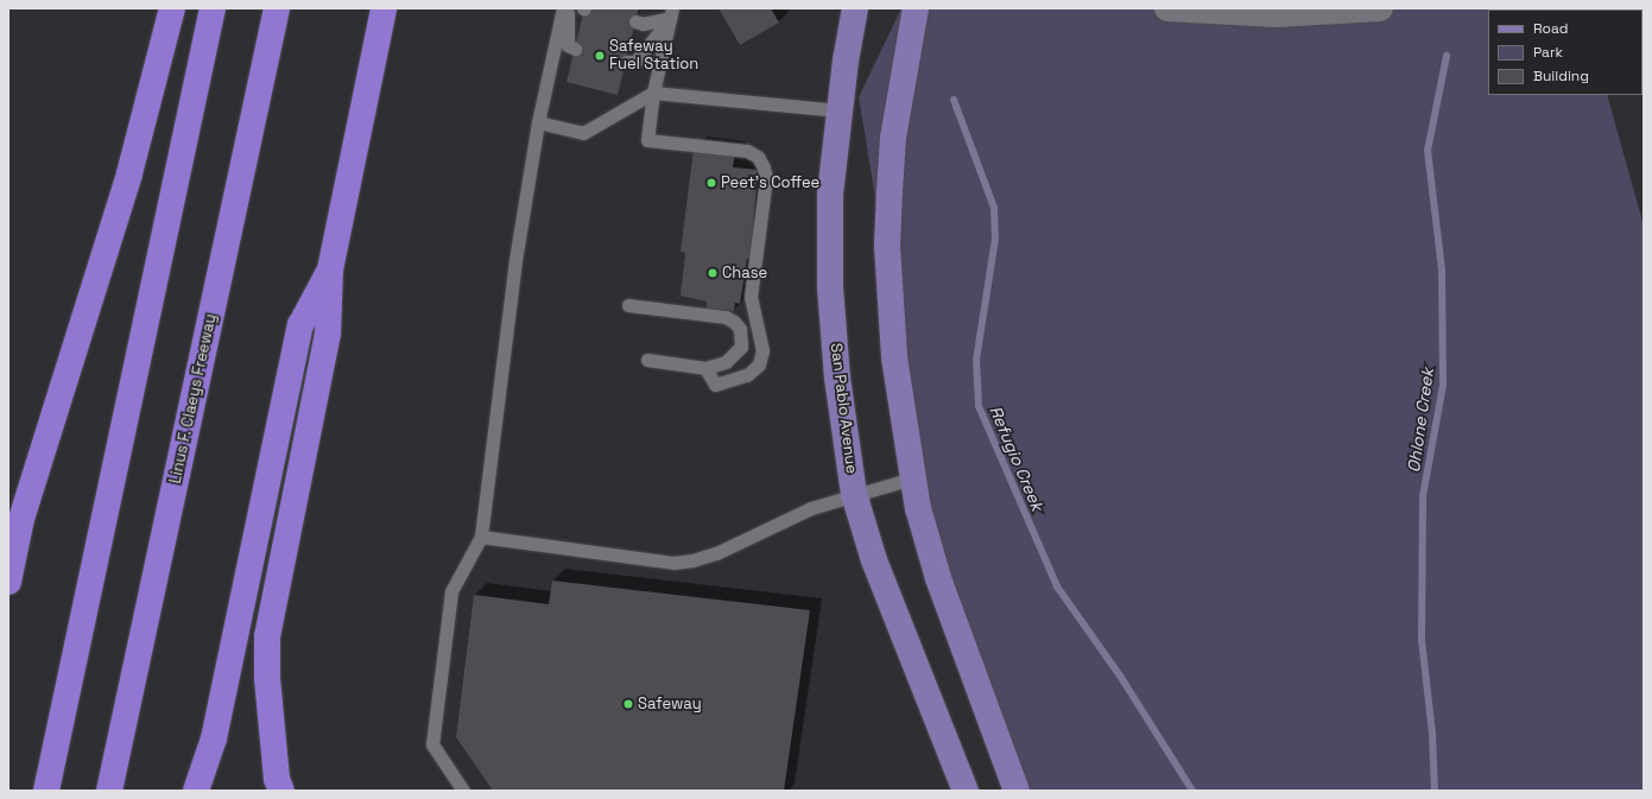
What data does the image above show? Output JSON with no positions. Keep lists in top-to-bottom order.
{
  "streets": {
    "highway": ["Linus F. Claeys Freeway"],
    "main road": ["San Pablo Avenue"]
  },
  "water": ["Ohlone Creek", "Refugio Creek"],
  "places": [
    "Safeway Fuel Station",
    "Peet's Coffee",
    "Chase",
    "Safeway"
  ],
  "legend": ["Road", "Park", "Building"]
}
